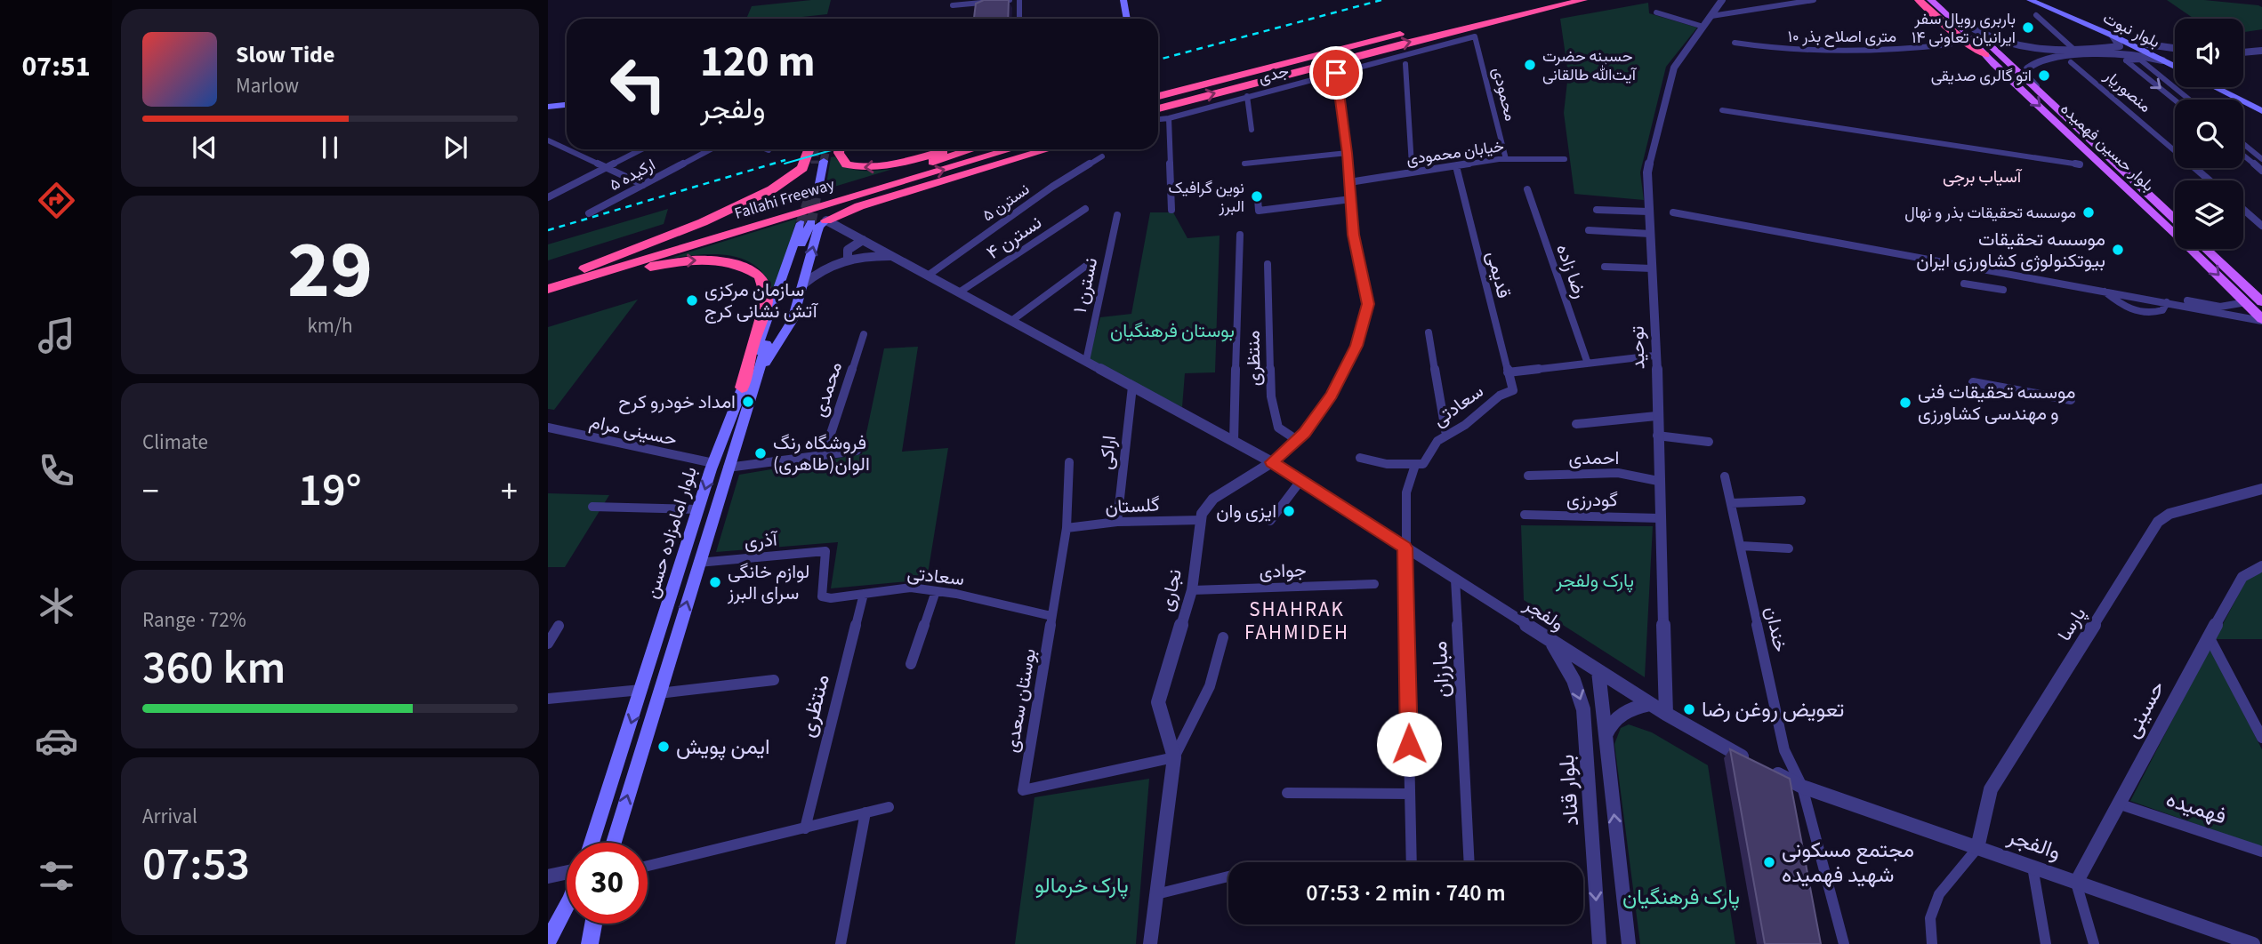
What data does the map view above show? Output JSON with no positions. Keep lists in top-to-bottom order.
{
  "streets": {
    "highway": ["Fallahi Freeway"],
    "main road": ["بلوار نبوت", "بلوار حسین فهمیده", "بلوار امامزاده حسن"],
    "street": [
      "۱۰ متری اصلاح بذر",
      "جدی",
      "منصوریار",
      "محمودی",
      "خیابان محمودی",
      "ارکیده ۵",
      "نسترن ۵",
      "نسترن ۴",
      "رضا زاده",
      "قدیمی",
      "نسترن ۱",
      "توحید",
      "منتظری",
      "محمدی",
      "سعادتی",
      "حسینی مرام",
      "اراکی",
      "احمدی",
      "گودرزی",
      "گلستان",
      "آذری",
      "جوادی",
      "نجاری",
      "ولفجر",
      "پارسا",
      "خندان",
      "مبارزان",
      "بوستان سعدی",
      "حسینی",
      "بلوار قناد",
      "فهمیده",
      "والفجر"
    ]
  },
  "crossings": [
    ["جدی", "محمودی"],
    ["محمودی", "خیابان محمودی"],
    ["خیابان محمودی", "قدیمی"],
    ["نسترن ۵", "ولفجر"],
    ["نسترن ۴", "ولفجر"],
    ["قدیمی", "سعادتی"],
    ["نسترن ۱", "ولفجر"],
    ["توحید", "احمدی"],
    ["توحید", "گودرزی"],
    ["توحید", "ولفجر"],
    ["منتظری", "سعادتی"],
    ["سعادتی", "آذری"],
    ["سعادتی", "بوستان سعدی"],
    ["حسینی مرام", "بلوار امامزاده حسن"],
    ["اراکی", "گلستان"],
    ["اراکی", "ولفجر"],
    ["گلستان", "نجاری"],
    ["گلستان", "بوستان سعدی"],
    ["بلوار امامزاده حسن", "آذری"],
    ["جوادی", "نجاری"],
    ["نجاری", "ولفجر"],
    ["نجاری", "بوستان سعدی"],
    ["ولفجر", "خندان"],
    ["ولفجر", "مبارزان"],
    ["ولفجر", "بلوار قناد"],
    ["ولفجر", "والفجر"],
    ["پارسا", "والفجر"],
    ["خندان", "والفجر"],
    ["حسینی", "فهمیده"],
    ["حسینی", "والفجر"]
  ],
  "districts": ["آسیاب برجی", "SHAHRAK FAHMIDEH"],
  "parks": [
    "بوستان فرهنگیان",
    "پارک ولفجر",
    "پارک خرمالو",
    "پارک فرهنگیان"
  ],
  "places": [
    "باربری رویال سفر ایرانیان تعاونی ۱۴",
    "حسینه حضرت آیت‌الله طالقانی",
    "اتو گالری صدیقی",
    "نوین گرافیک البرز",
    "موسسه تحقیقات بذر و نهال",
    "موسسه تحقیقات بیوتکنولوژی کشاورزی ایران",
    "سازمان مرکزی آتش نشانی کرج",
    "امداد خودرو کرح",
    "موسسه تحقیقات فنی و مهندسی کشاورزی",
    "فروشگاه رنگ الوان(طاهری)",
    "ایزی وان",
    "لوازم خانگی سرای البرز",
    "تعویض روغن رضا",
    "ایمن پویش",
    "مجتمع مسکونی شهید فهمیده"
  ],
  "page": {
    "tabs": "07:51",
    "turn": ["120 m", "ولفجر"],
    "song": ["Slow Tide", "Marlow"],
    "tile": [
      ["29", "km/h"],
      "Climate",
      ["Range · 72%", "360 km"],
      ["Arrival", "07:53"]
    ],
    "heat": ["−", "19°", "+"],
    "limit": "30",
    "trip": "07:53 · 2 min · 740 m"
  }
}
